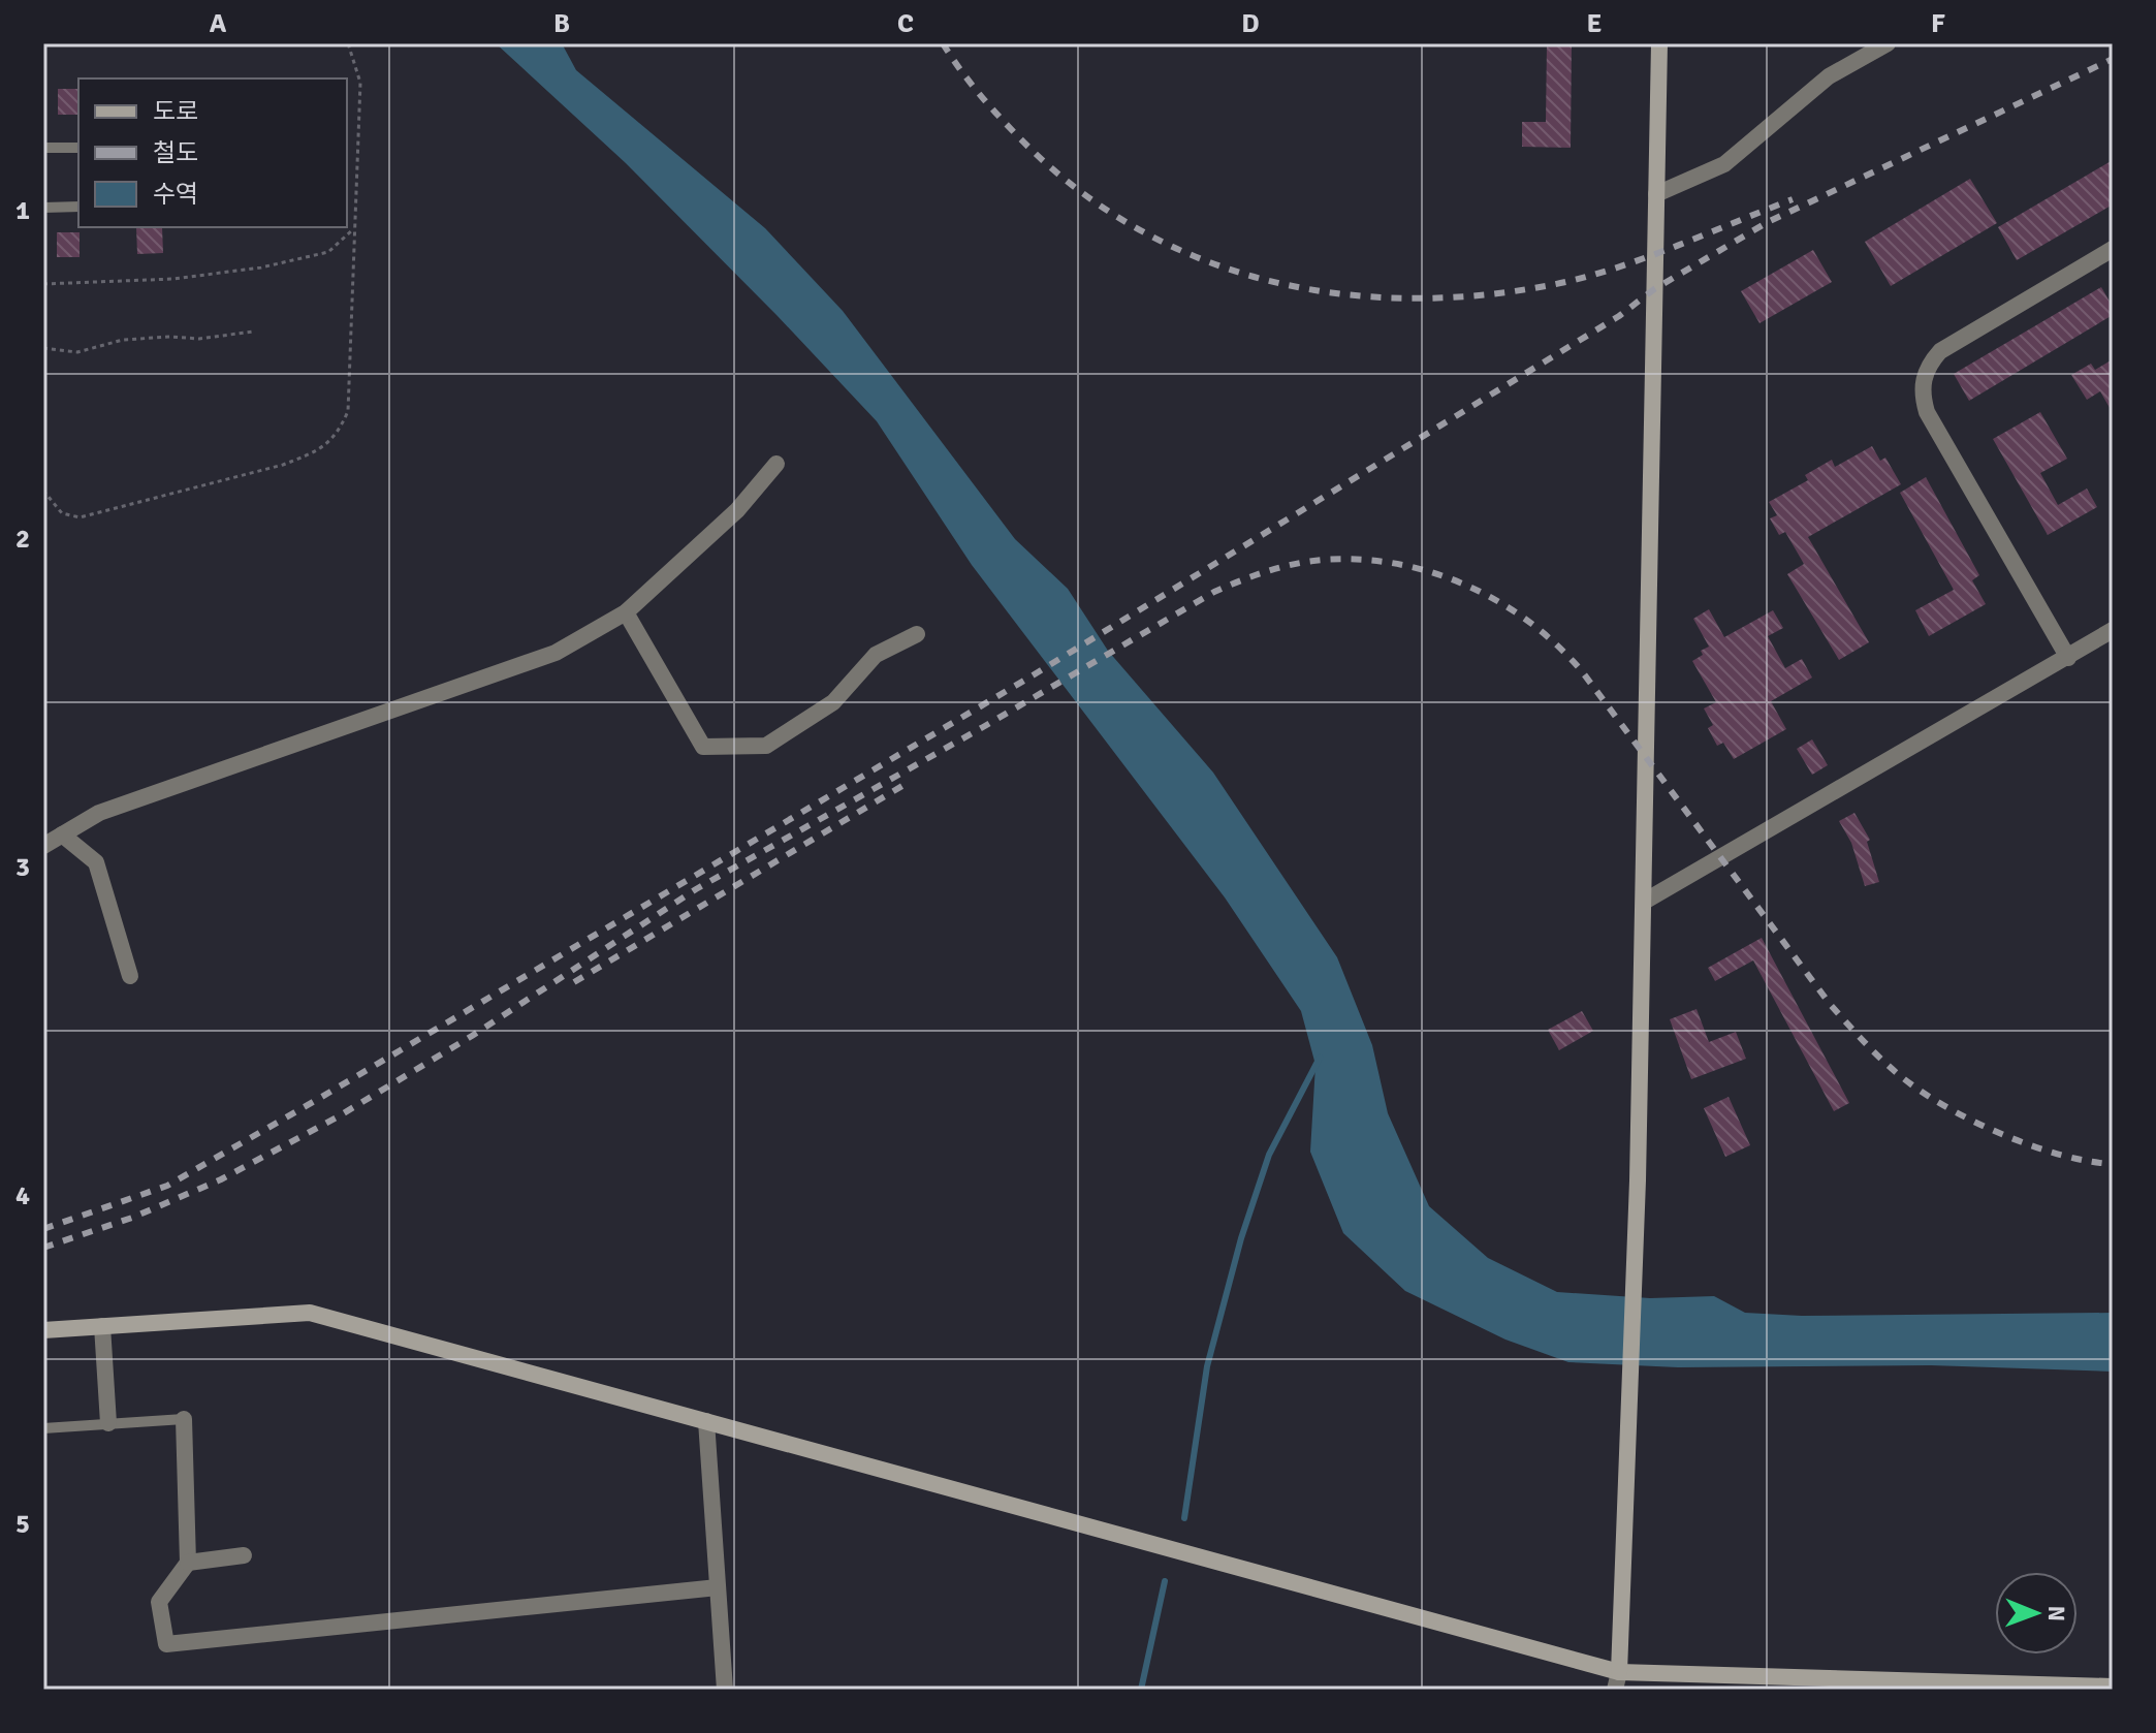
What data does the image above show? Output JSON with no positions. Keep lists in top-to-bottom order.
{
  "legend": ["도로", "철도", "수역"],
  "north": "right",
  "grid": {
    "columns": [
      "A",
      "B",
      "C",
      "D",
      "E",
      "F"
    ],
    "rows": [
      "1",
      "2",
      "3",
      "4",
      "5"
    ]
  }
}
